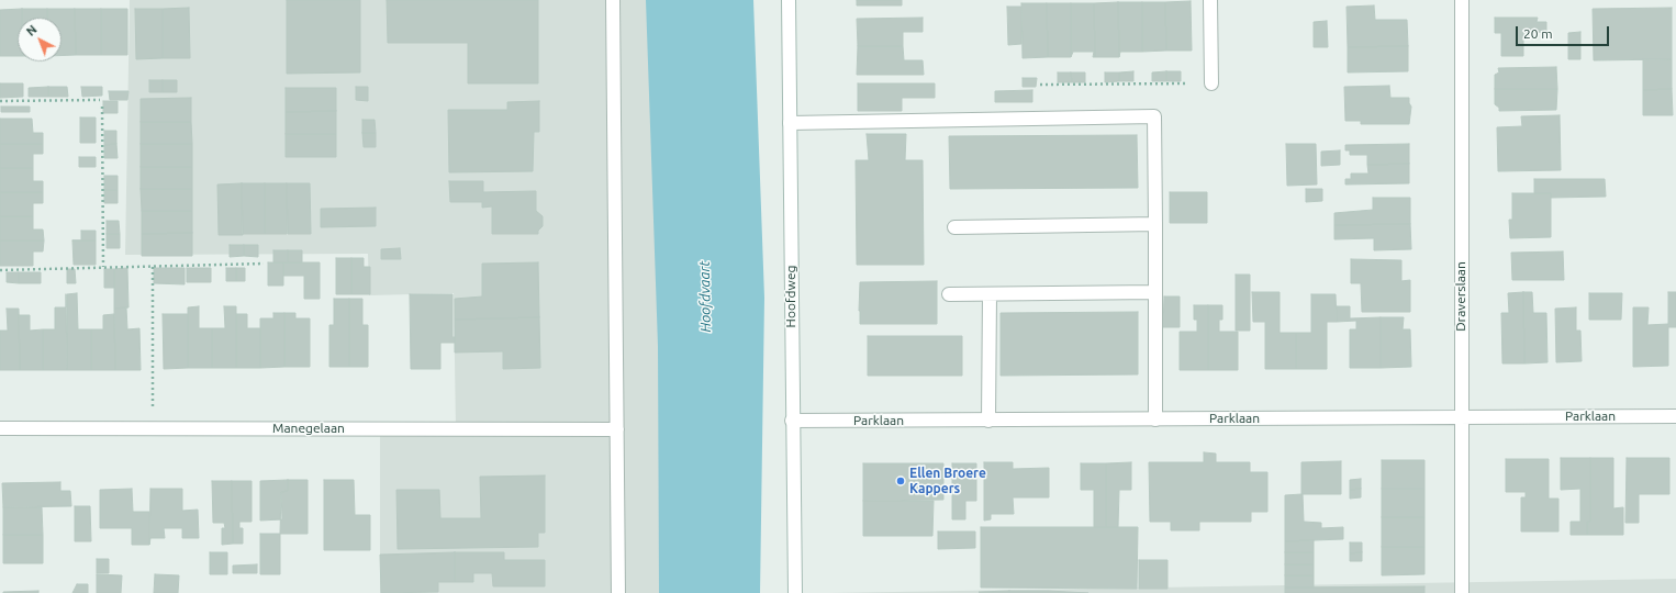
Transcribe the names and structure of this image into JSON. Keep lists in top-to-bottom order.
{
  "streets": {
    "street": [
      "Hoofdweg",
      "Draverslaan",
      "Parklaan",
      "Manegelaan"
    ]
  },
  "crossings": [
    ["Hoofdweg", "Parklaan"],
    ["Draverslaan", "Parklaan"]
  ],
  "water": ["Hoofdvaart"],
  "places": ["Ellen Broere Kappers"],
  "scale_bar": "20 m",
  "north": "top left"
}
